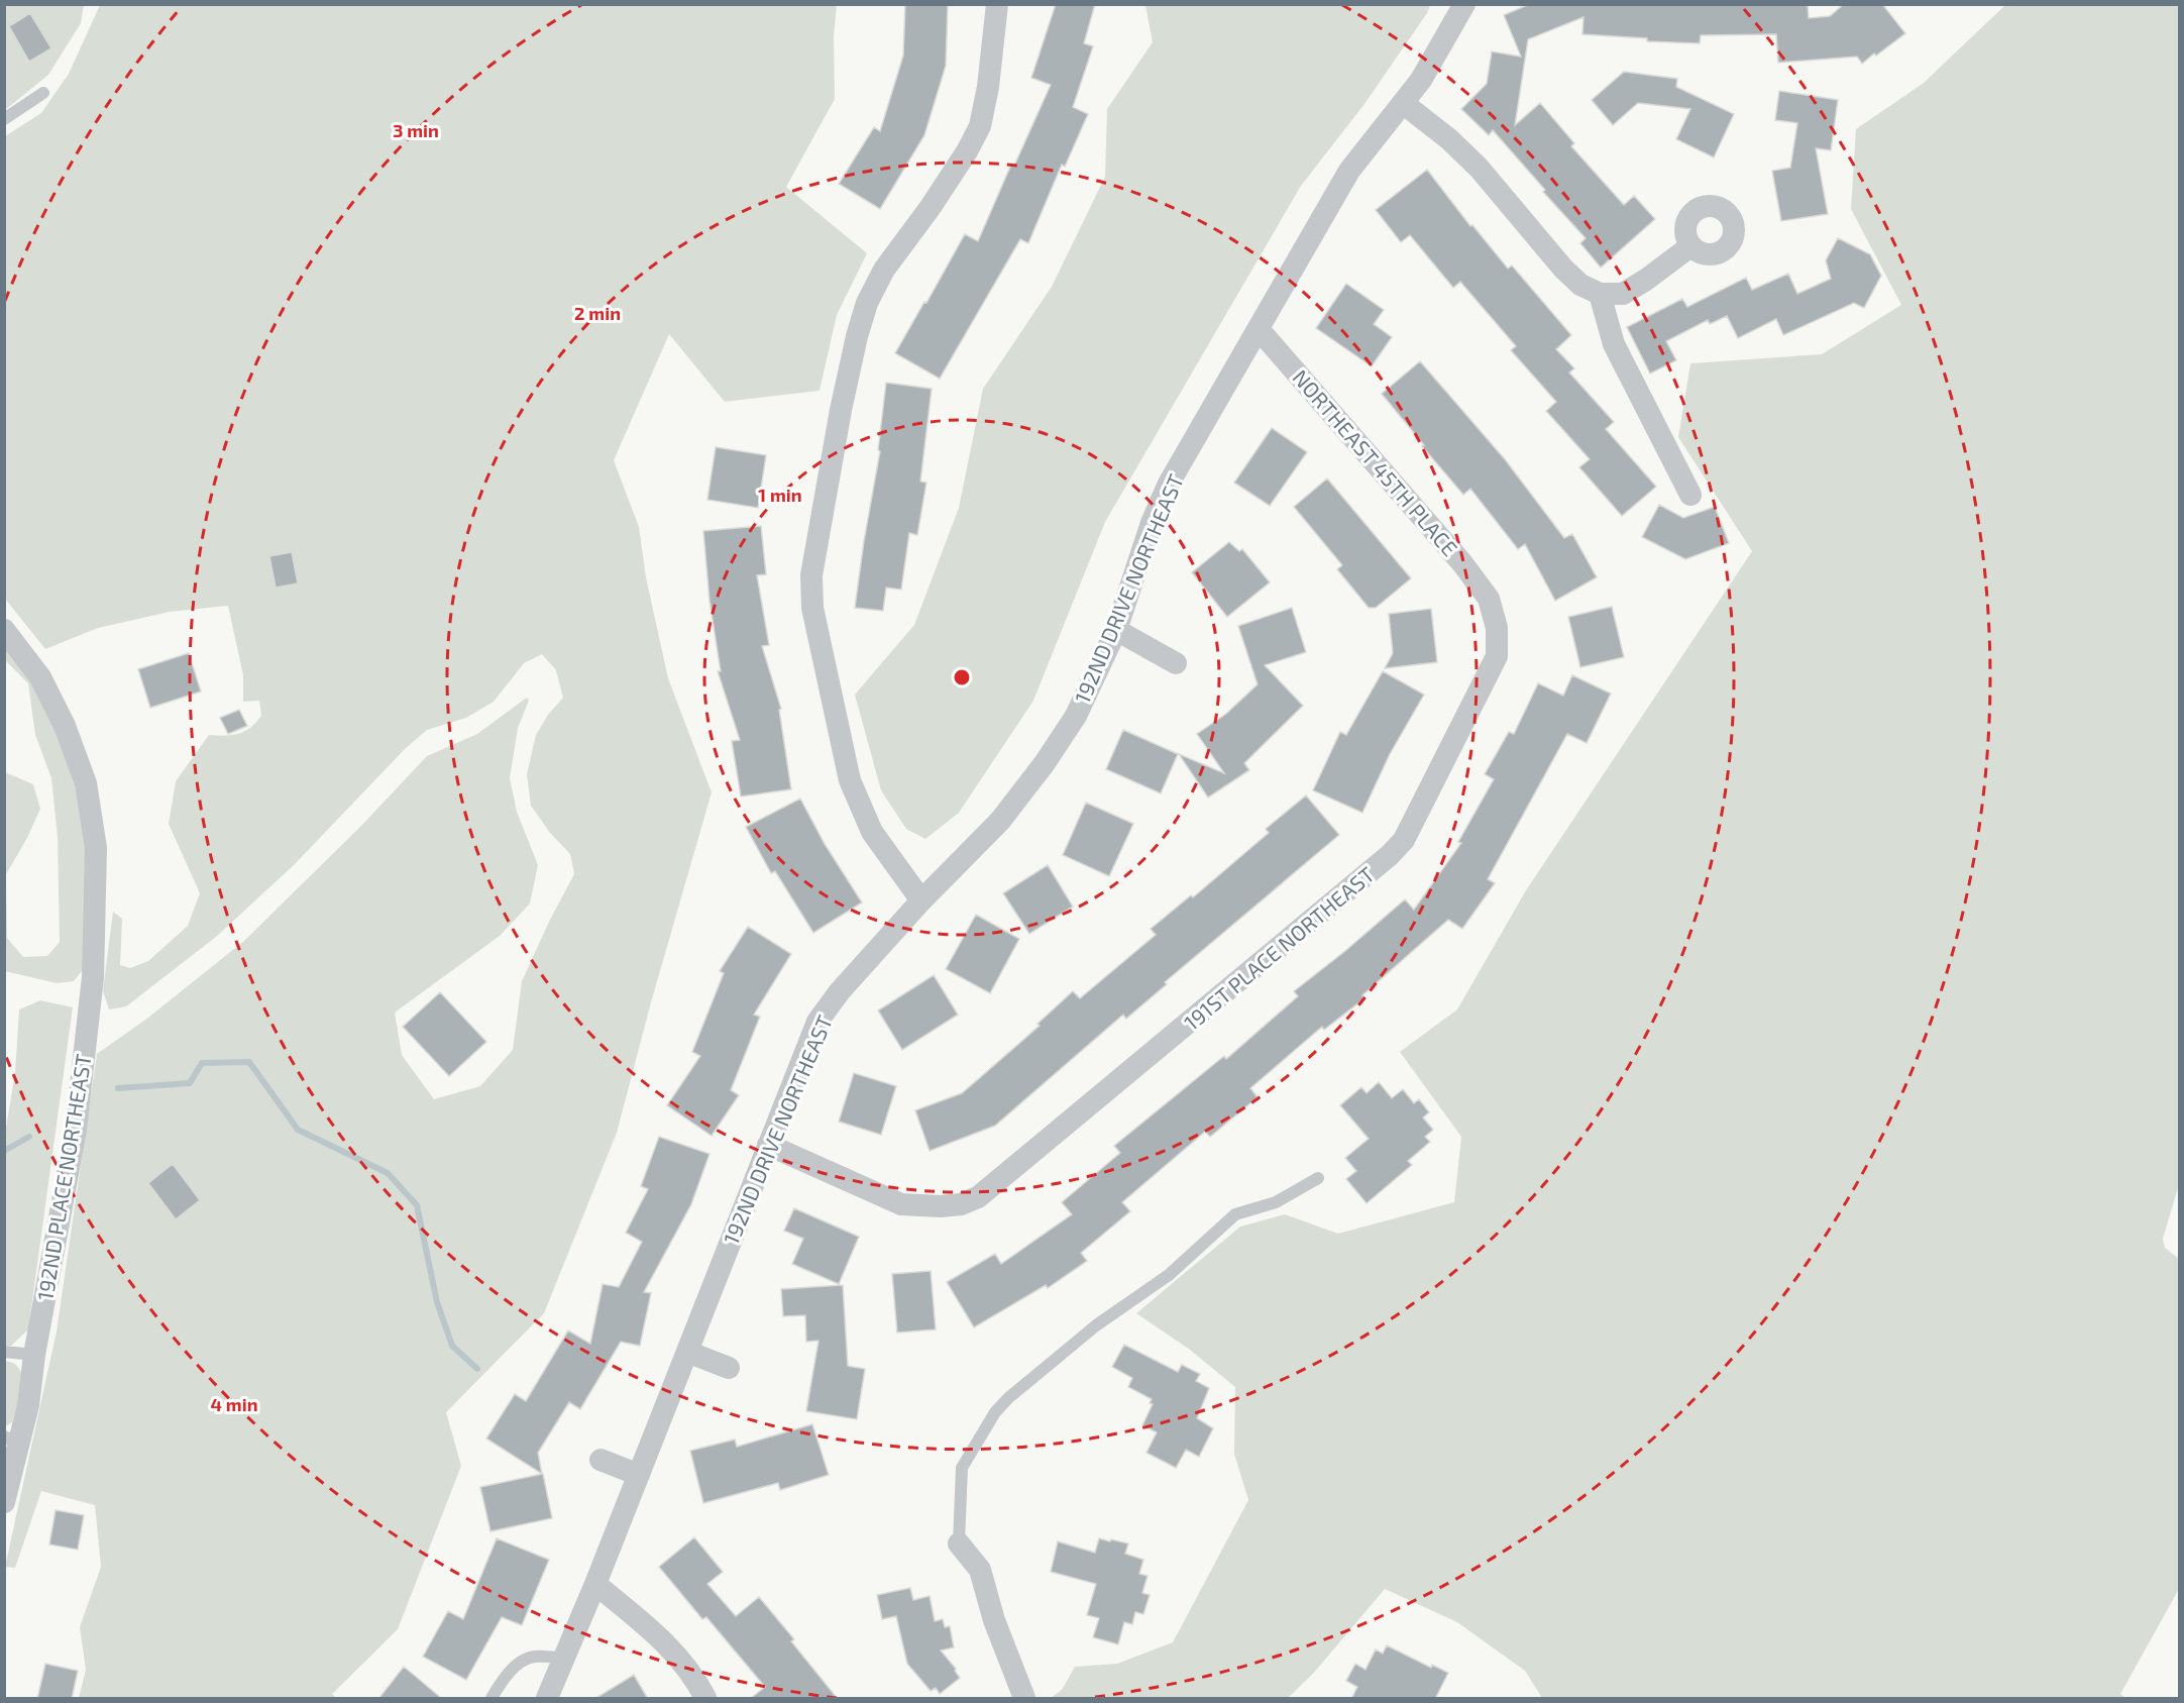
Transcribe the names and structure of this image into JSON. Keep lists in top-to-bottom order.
{
  "streets": {
    "street": [
      "NORTHEAST 45TH PLACE",
      "192ND DRIVE NORTHEAST",
      "191ST PLACE NORTHEAST",
      "192ND PLACE NORTHEAST"
    ]
  },
  "crossings": [
    ["NORTHEAST 45TH PLACE", "192ND DRIVE NORTHEAST"],
    ["NORTHEAST 45TH PLACE", "191ST PLACE NORTHEAST"],
    ["192ND DRIVE NORTHEAST", "191ST PLACE NORTHEAST"]
  ],
  "rings": [
    "3 min",
    "2 min",
    "1 min",
    "4 min"
  ]
}
